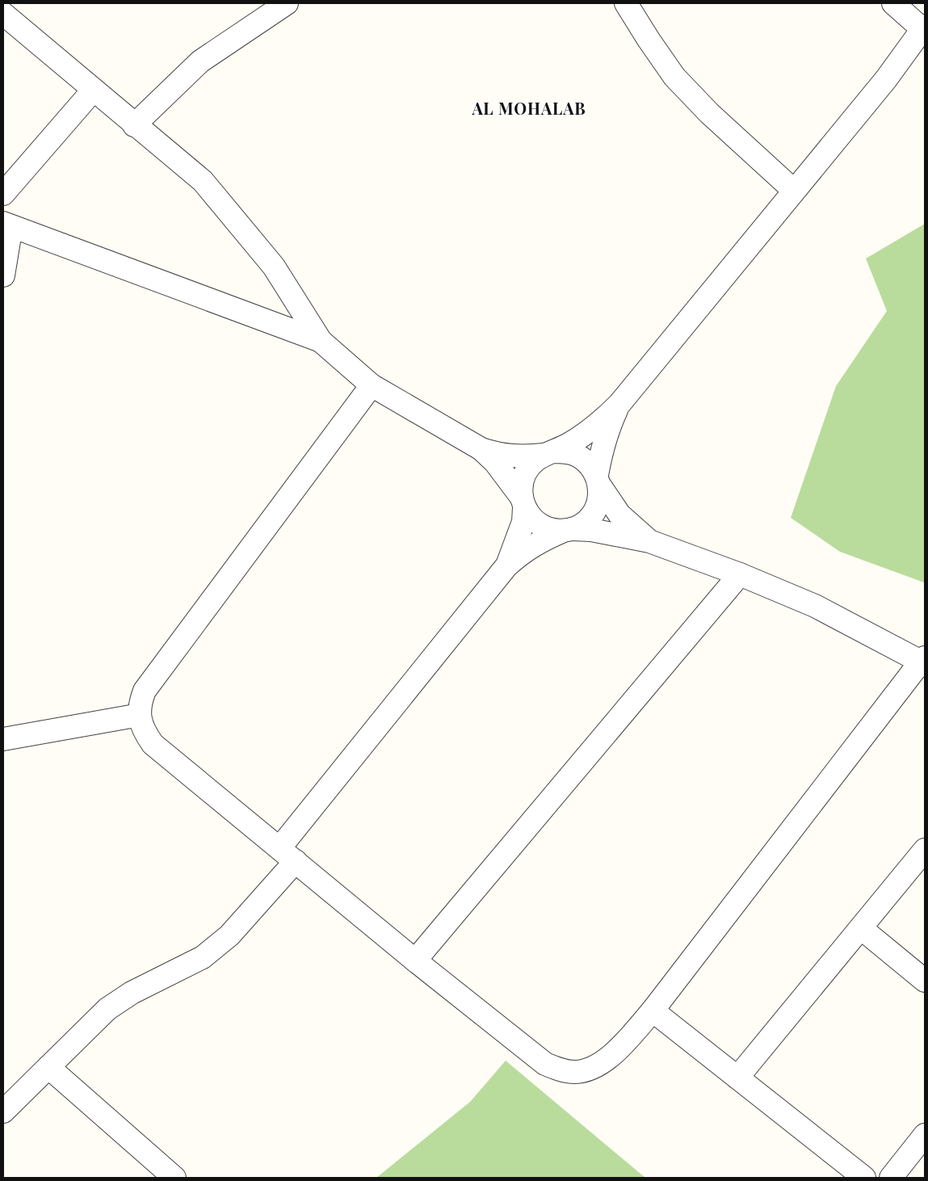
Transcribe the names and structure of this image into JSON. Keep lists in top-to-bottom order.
{
  "districts": ["AL MOHALAB"]
}
